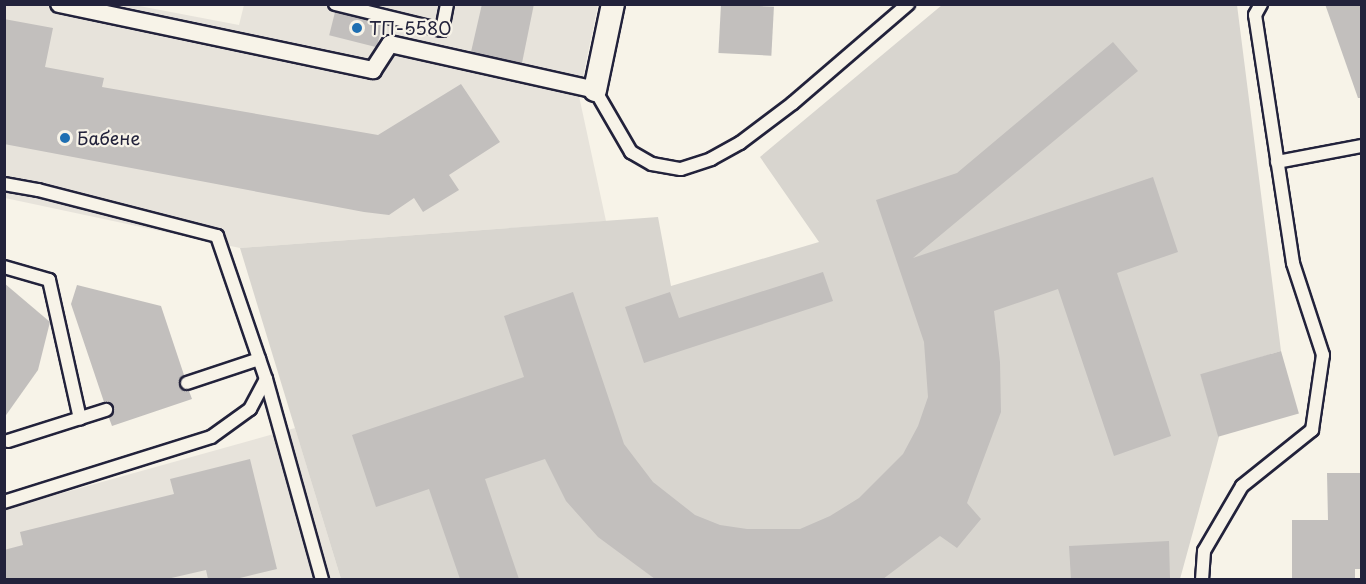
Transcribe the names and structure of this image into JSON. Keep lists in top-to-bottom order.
{
  "places": ["ТП-5580", "Бабене"]
}
